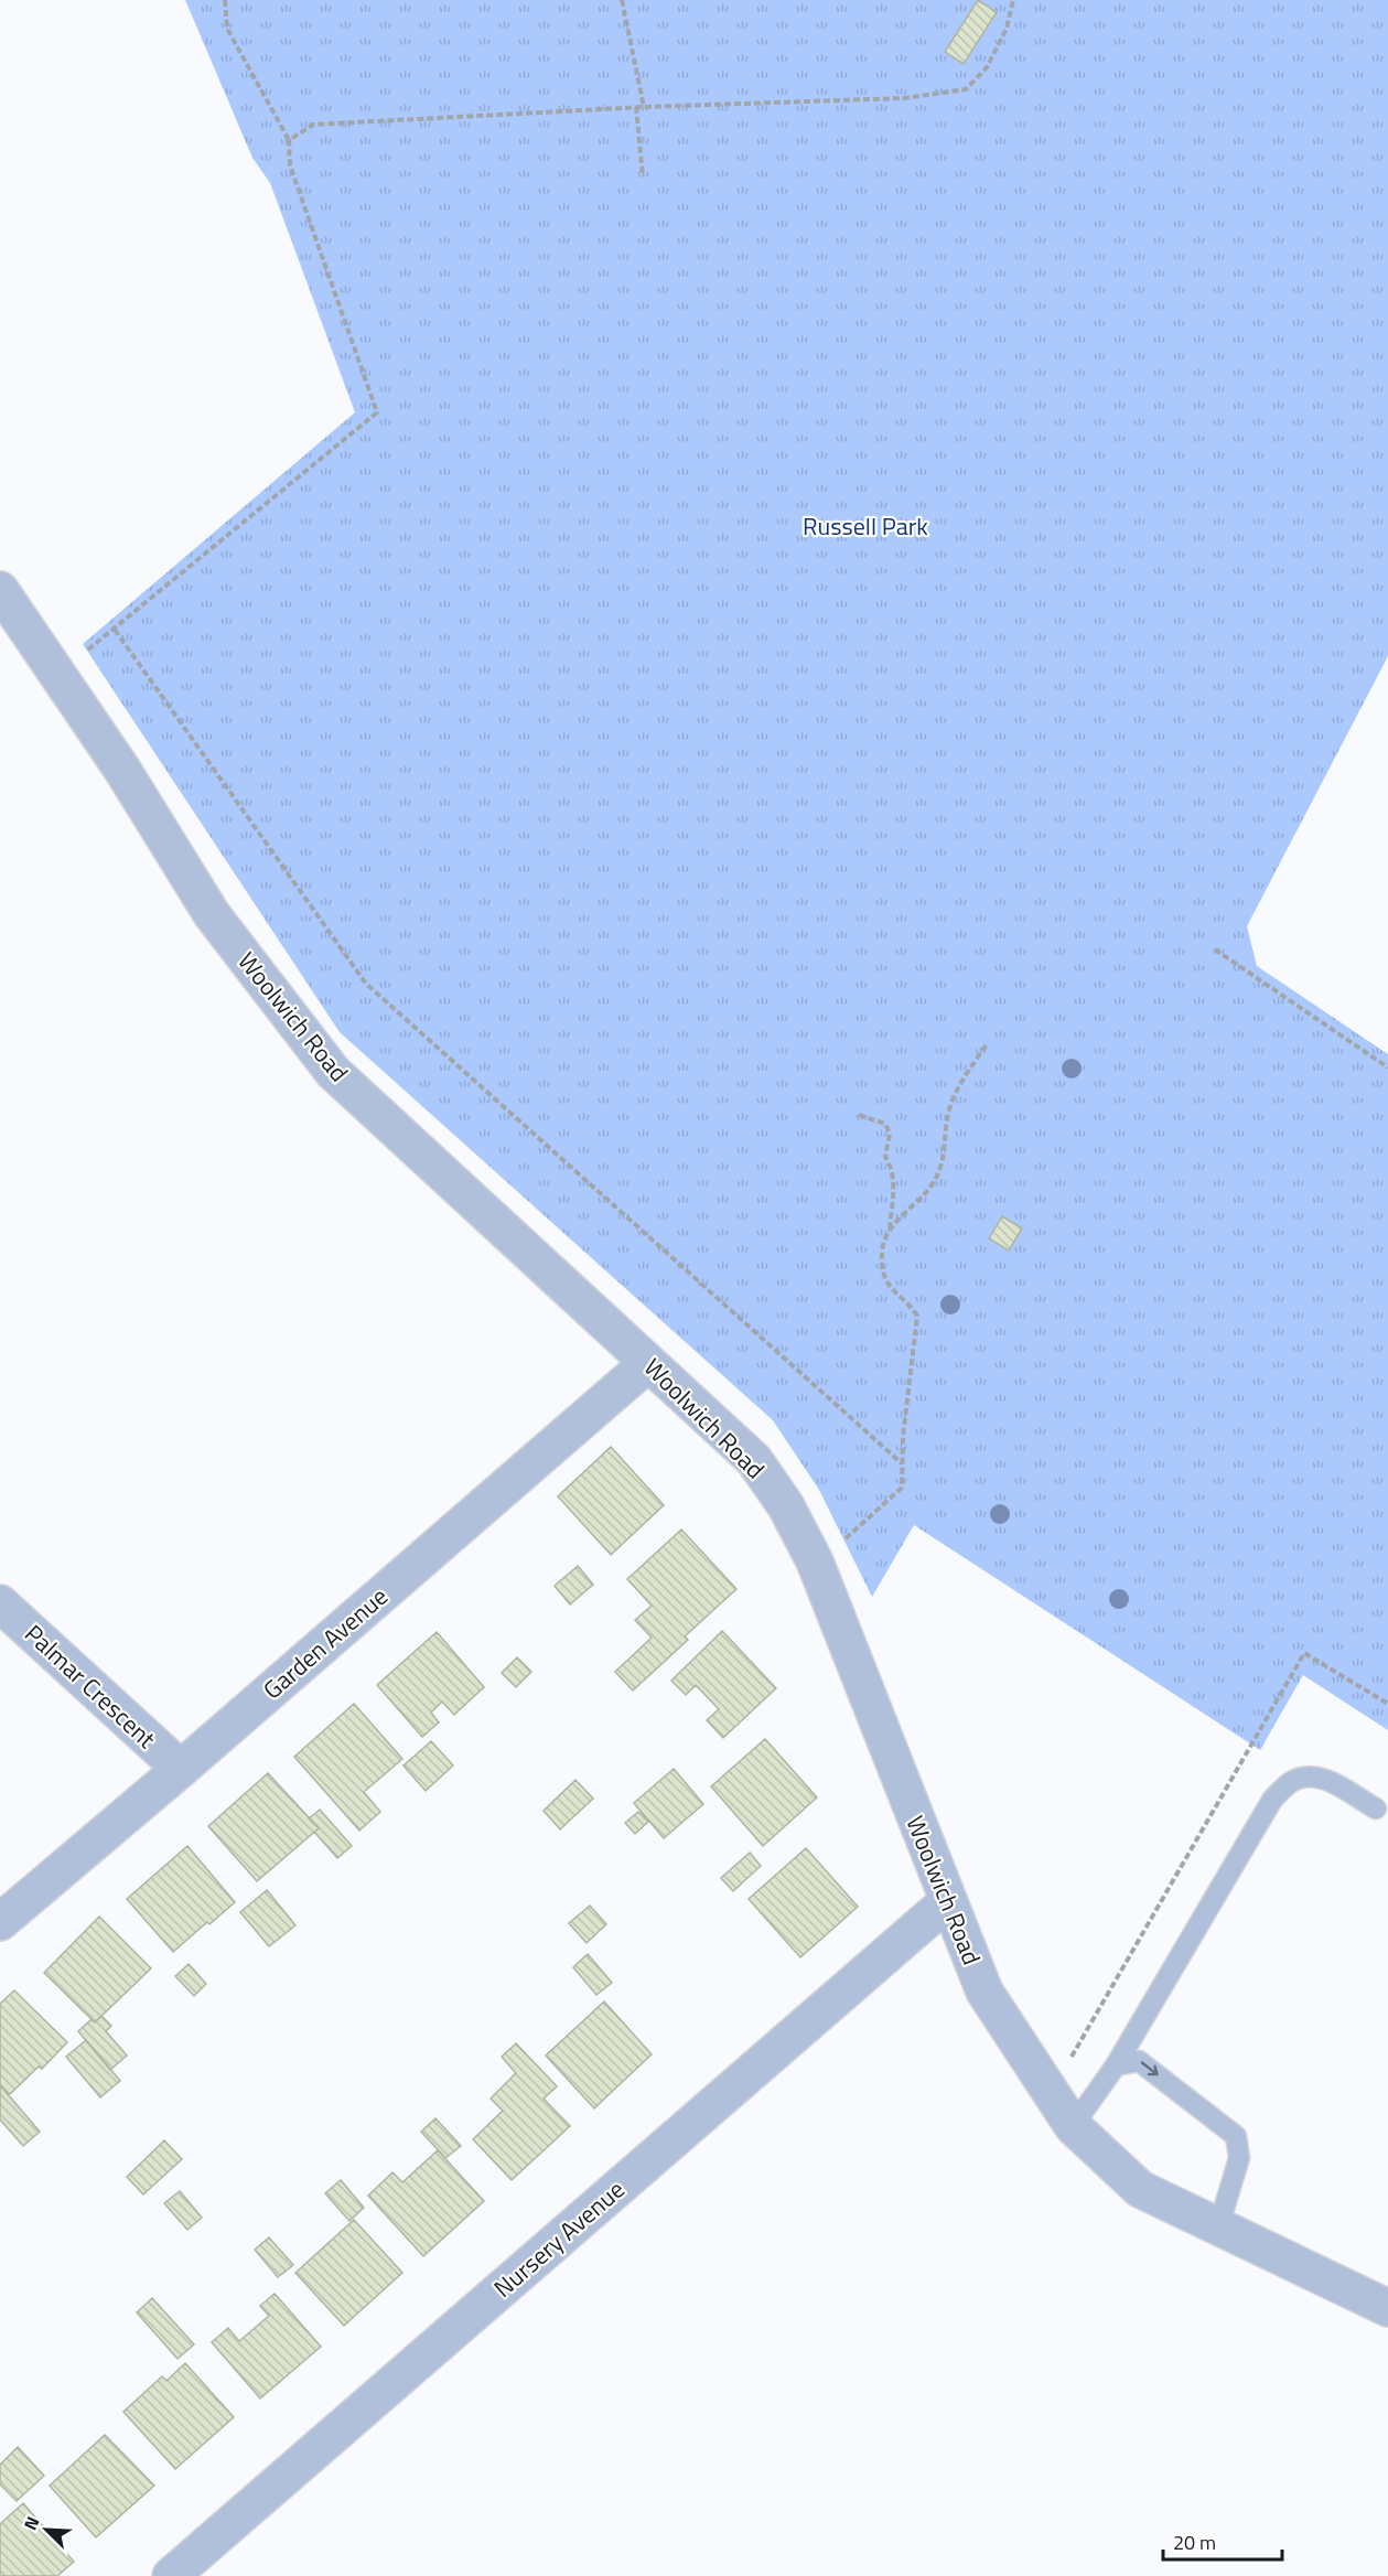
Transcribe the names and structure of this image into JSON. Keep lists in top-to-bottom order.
{
  "streets": {
    "street": [
      "Woolwich Road",
      "Garden Avenue",
      "Palmar Crescent",
      "Nursery Avenue"
    ]
  },
  "crossings": [
    ["Woolwich Road", "Garden Avenue"],
    ["Woolwich Road", "Nursery Avenue"],
    ["Garden Avenue", "Palmar Crescent"]
  ],
  "parks": ["Russell Park"],
  "scale_bar": "20 m",
  "north": "top left"
}
